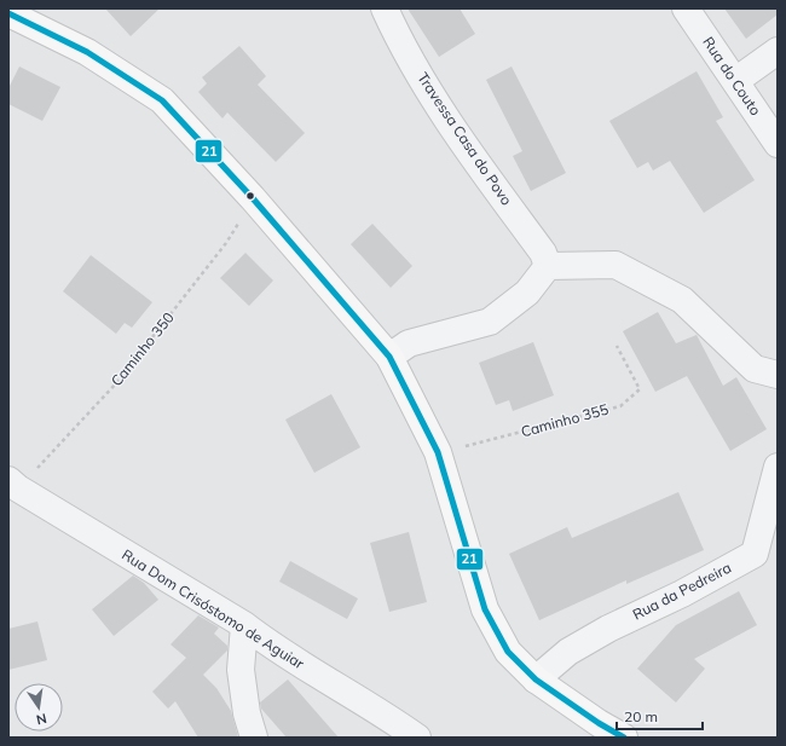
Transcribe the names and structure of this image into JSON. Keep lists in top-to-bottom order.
{
  "streets": {
    "street": [
      "Rua do Couto",
      "Travessa Casa do Povo",
      "Rua da Pedreira",
      "Rua Dom Crisóstomo de Aguiar"
    ],
    "path": ["Caminho 350", "Caminho 355"]
  },
  "crossings": [
    ["Caminho 350", "Rua Dom Crisóstomo de Aguiar"]
  ],
  "lines": ["transit line 21"],
  "scale_bar": "20 m",
  "north": "bottom"
}
